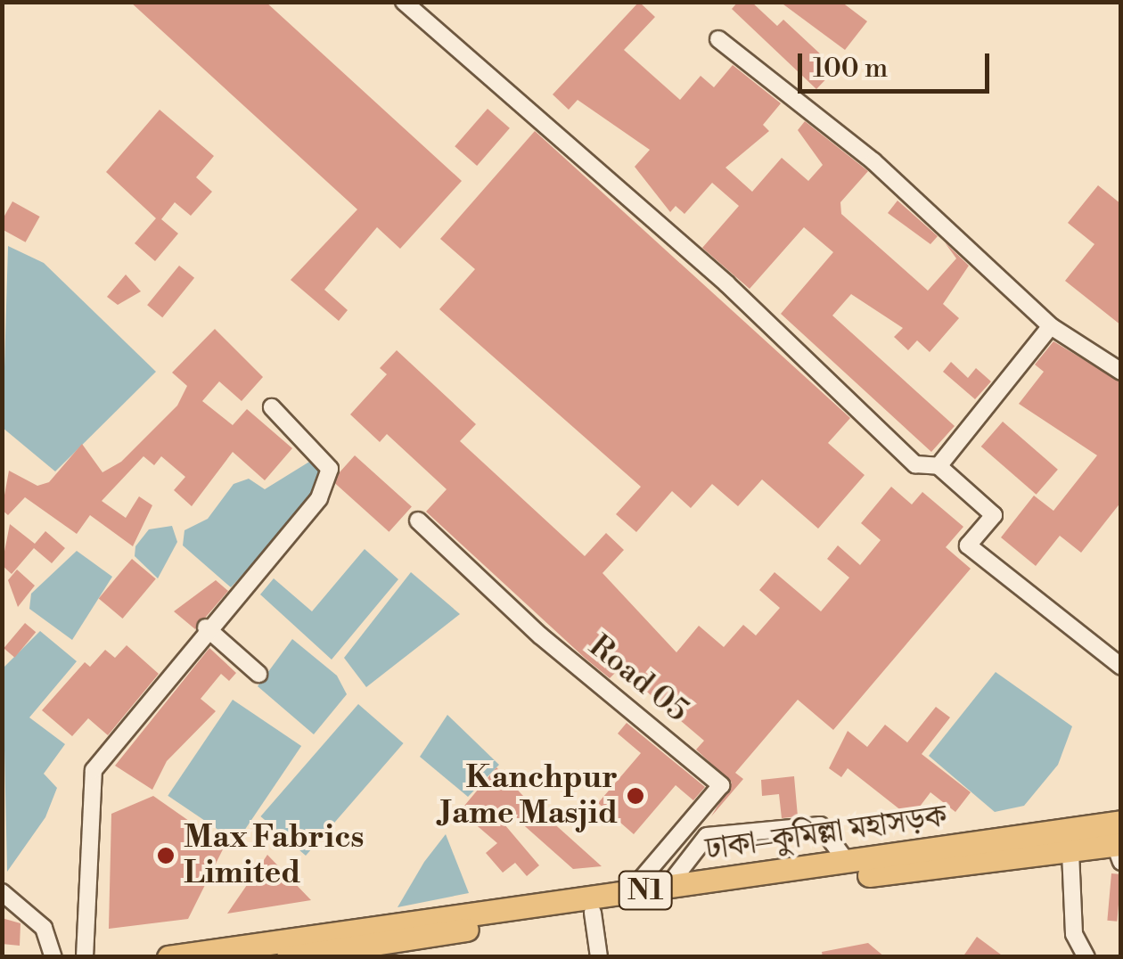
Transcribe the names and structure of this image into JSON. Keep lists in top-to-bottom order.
{
  "streets": {
    "highway": ["ঢাকা–কুমিল্লা মহাসড়ক", "N1"],
    "street": ["Road 05"]
  },
  "crossings": [
    ["Road 05", "ঢাকা–কুমিল্লা মহাসড়ক"]
  ],
  "places": ["Kanchpur Jame Masjid", "Max Fabrics Limited"],
  "scale_bar": "100 m"
}
